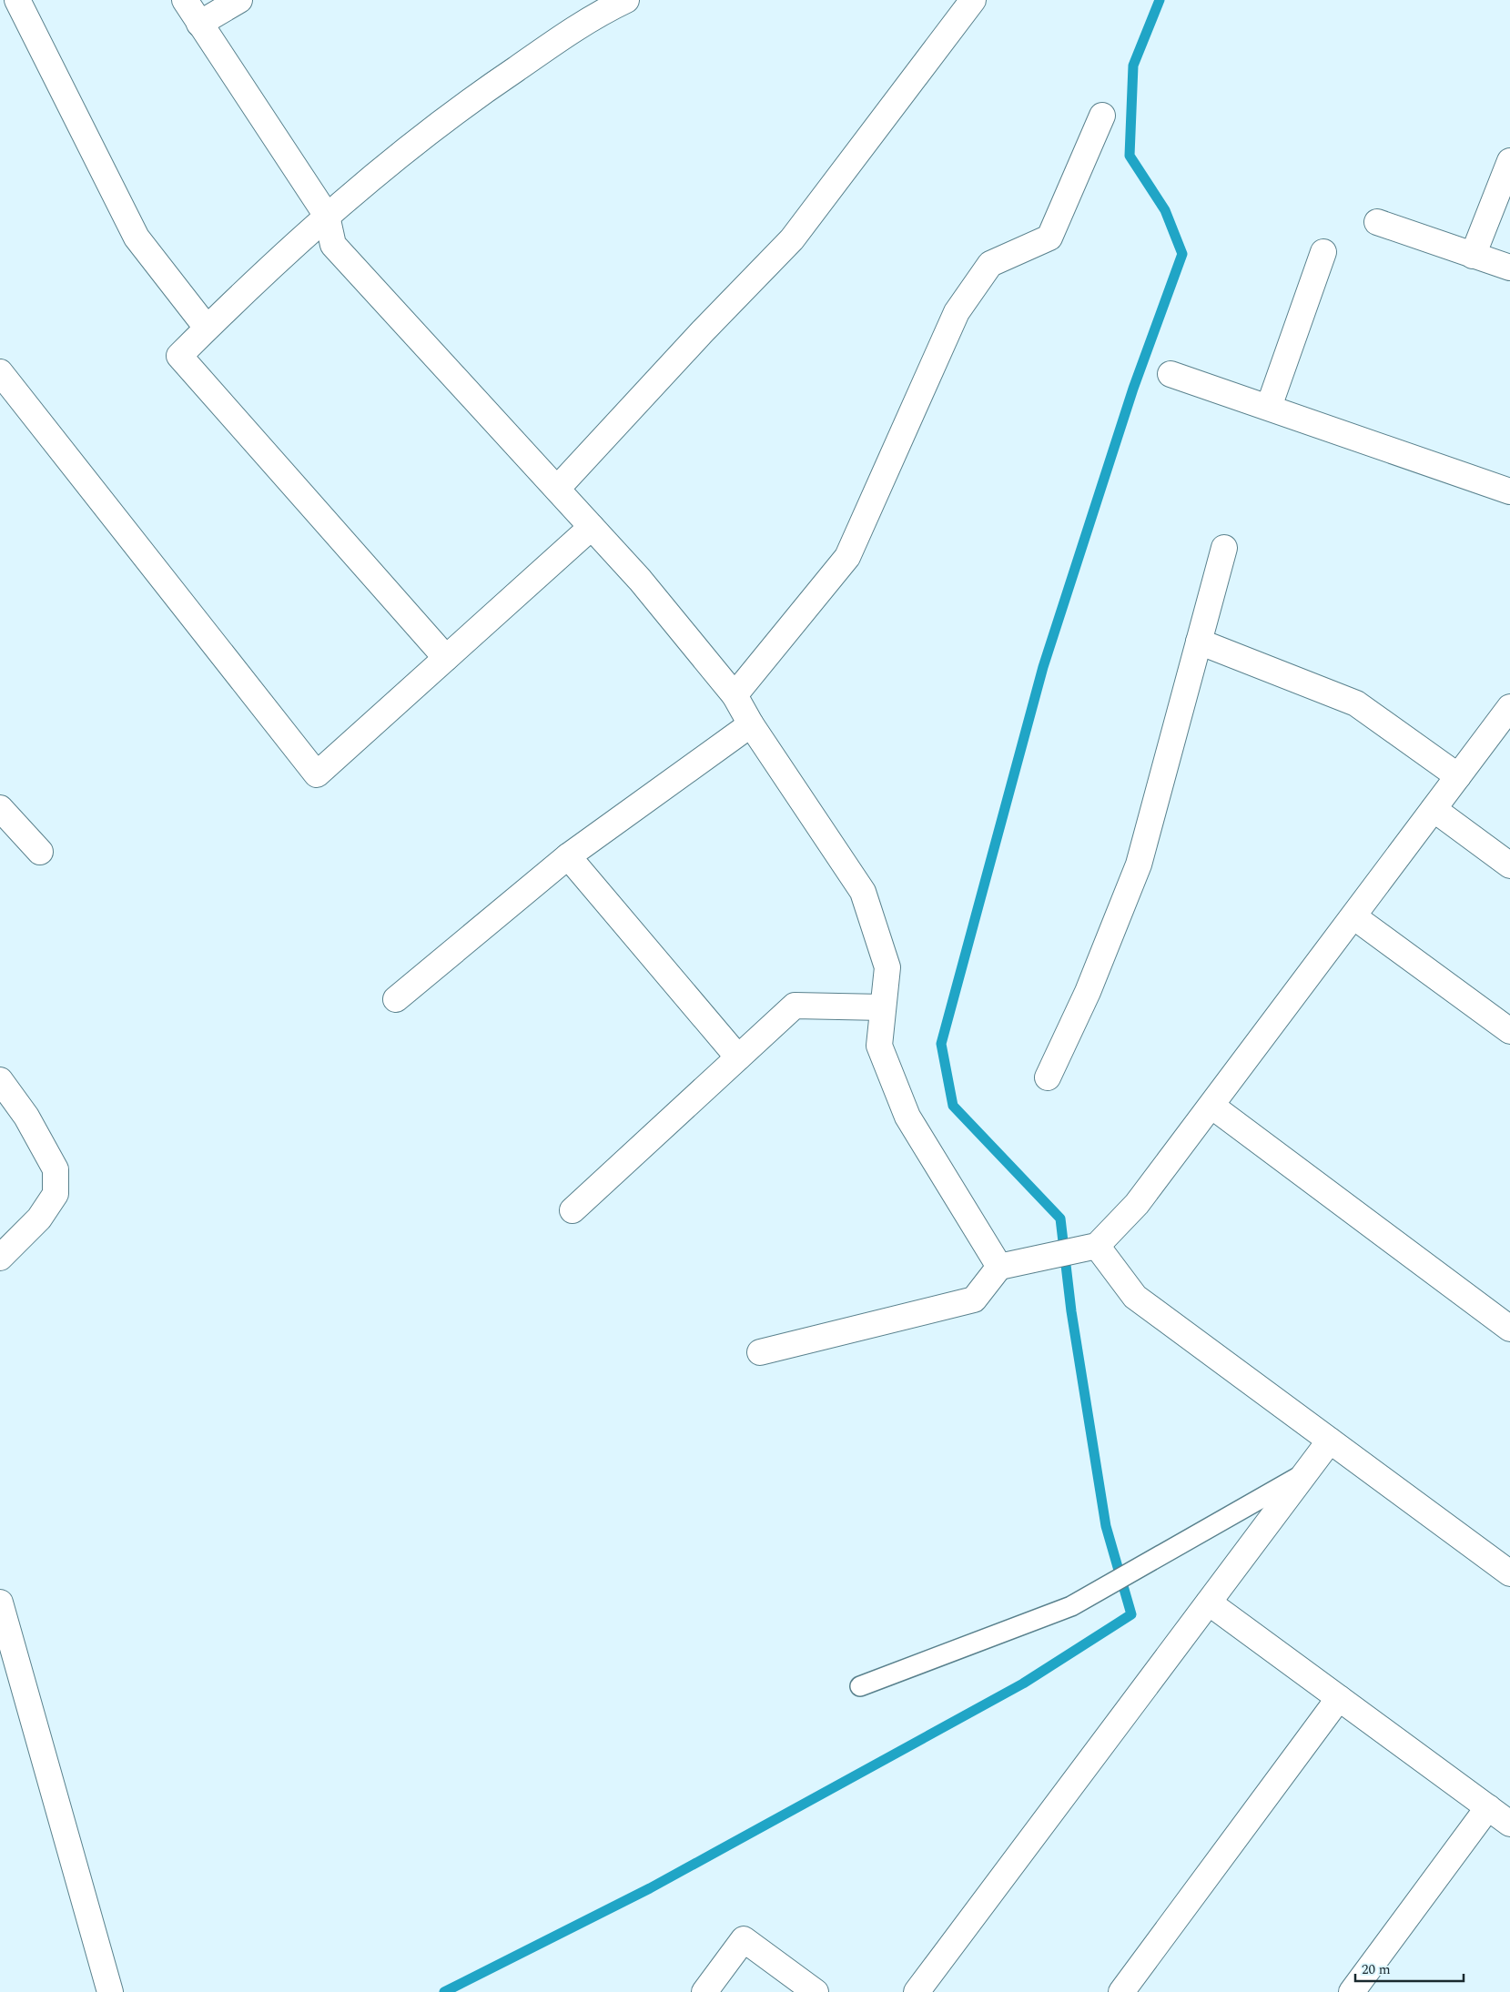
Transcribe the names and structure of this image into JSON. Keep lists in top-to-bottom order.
{
  "scale_bar": "20 m"
}
